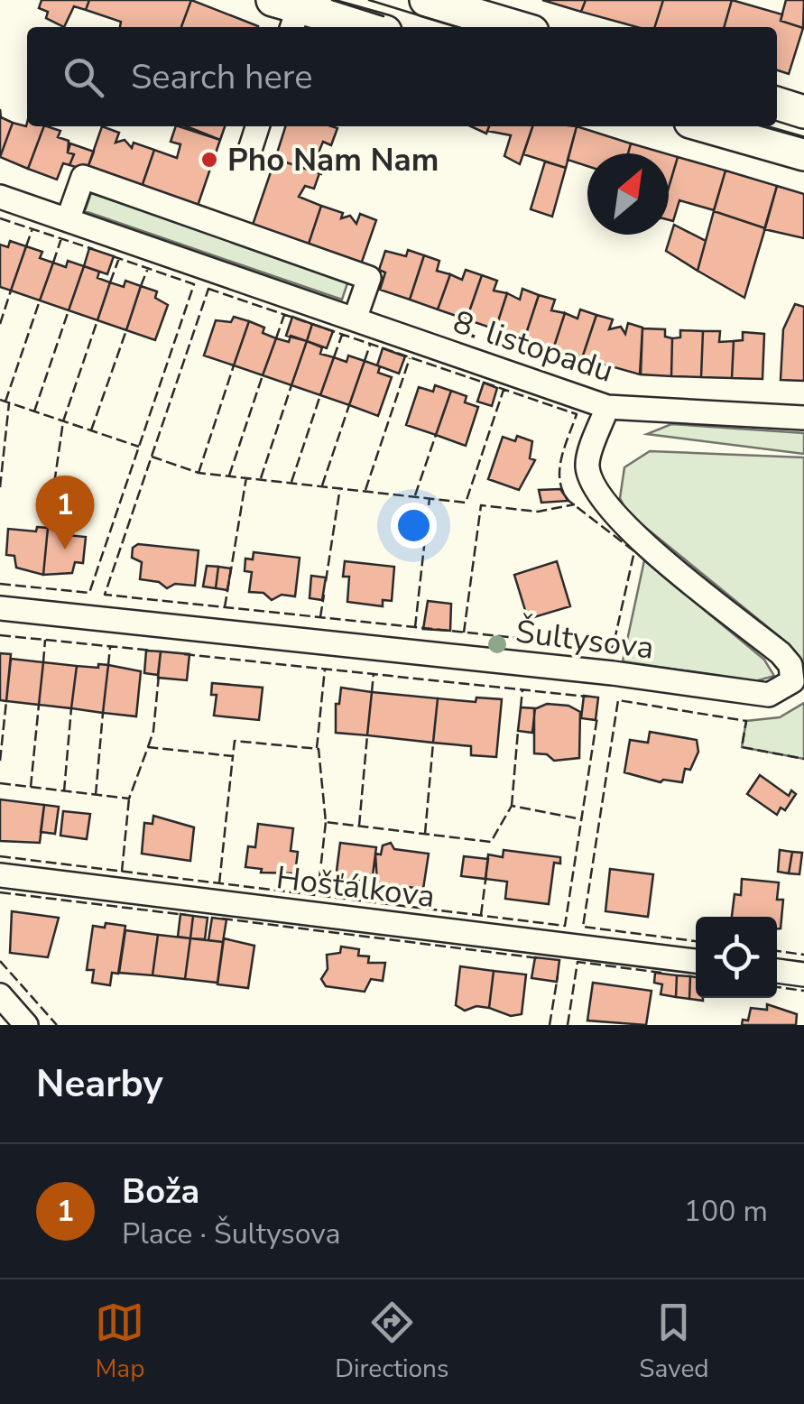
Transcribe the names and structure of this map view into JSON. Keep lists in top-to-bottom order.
{
  "streets": {
    "street": ["8. listopadu", "Šultysova", "Hošťálkova"]
  },
  "crossings": [
    ["8. listopadu", "Šultysova"]
  ],
  "places": ["Pho Nam Nam"],
  "north": "top right",
  "page": {
    "search": "Search here",
    "pins": "1",
    "heading": "Nearby",
    "list": [
      {
        "mark": "1",
        "name": "Boža",
        "note": "Place · Šultysova",
        "value": "100 m"
      }
    ],
    "nav": ["Map", "Directions", "Saved"]
  }
}
